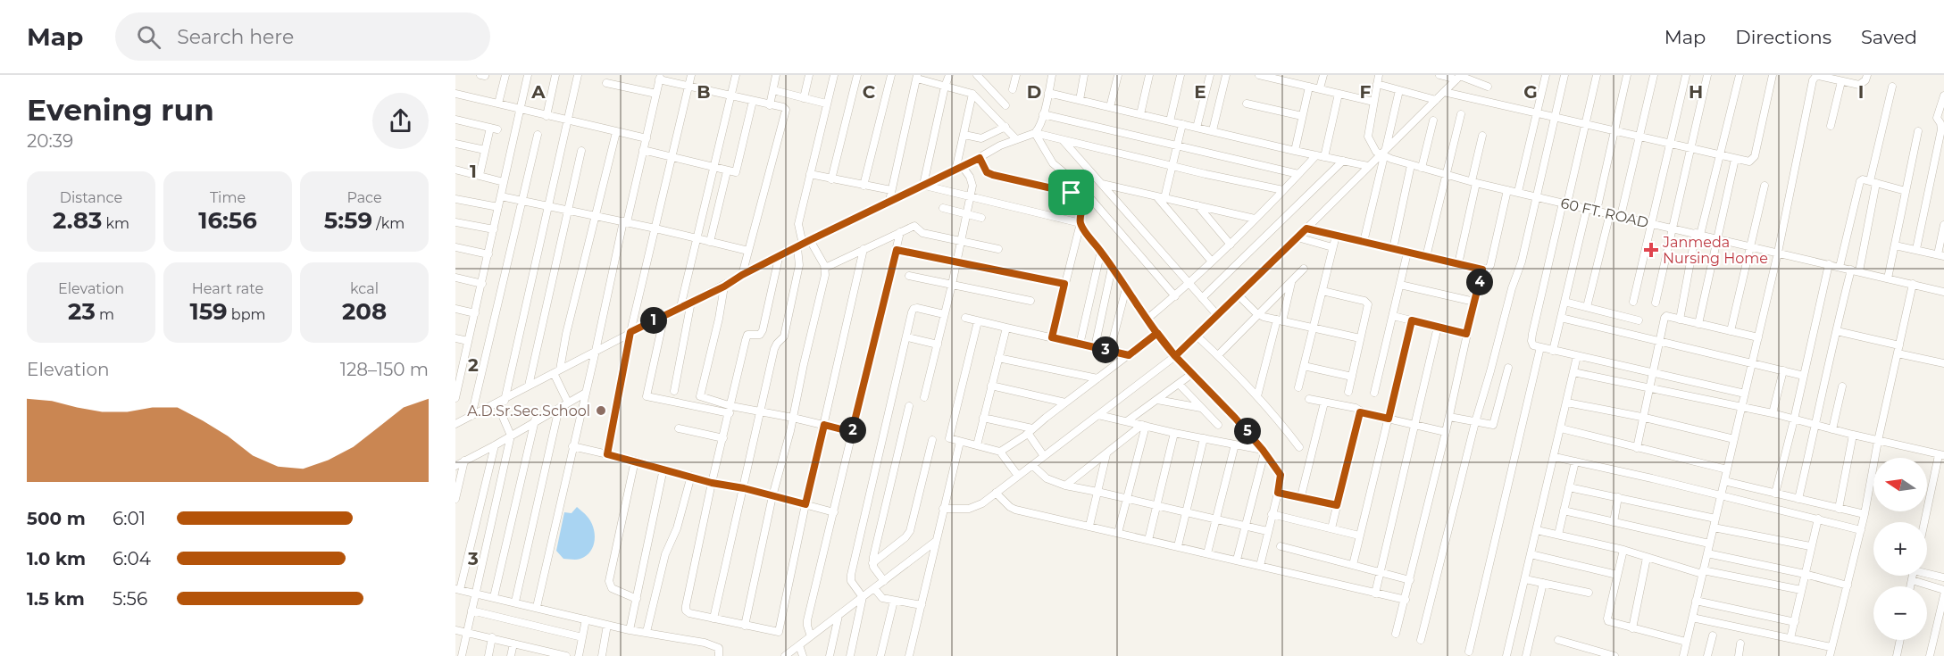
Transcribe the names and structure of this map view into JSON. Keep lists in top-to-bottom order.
{
  "streets": {
    "street": ["60 FT. ROAD"]
  },
  "places": {
    "health": ["Janmeda Nursing Home"],
    "other": ["A.D.Sr.Sec.School"]
  },
  "north": "left",
  "page": {
    "header": "Map",
    "search": "Search here",
    "nav": ["Map", "Directions", "Saved"],
    "heading": ["Evening run", "20:39"],
    "stats": [
      ["Distance", "2.83 km"],
      ["Time", "16:56"],
      ["Pace", "5:59 /km"],
      ["Elevation", "23 m"],
      ["Heart rate", "159 bpm"],
      ["kcal", "208"]
    ],
    "pins": [
      "4",
      "1",
      "3",
      "2",
      "5"
    ],
    "chart": ["Elevation", "128–150 m"],
    "map_buttons": ["+", "−"],
    "list": [
      {
        "name": "500 m",
        "note": "6:01"
      },
      {
        "name": "1.0 km",
        "note": "6:04"
      },
      {
        "name": "1.5 km",
        "note": "5:56"
      }
    ]
  },
  "grid": {
    "columns": [
      "A",
      "B",
      "C",
      "D",
      "E",
      "F",
      "G",
      "H",
      "I"
    ],
    "rows": ["1", "2", "3"]
  }
}
